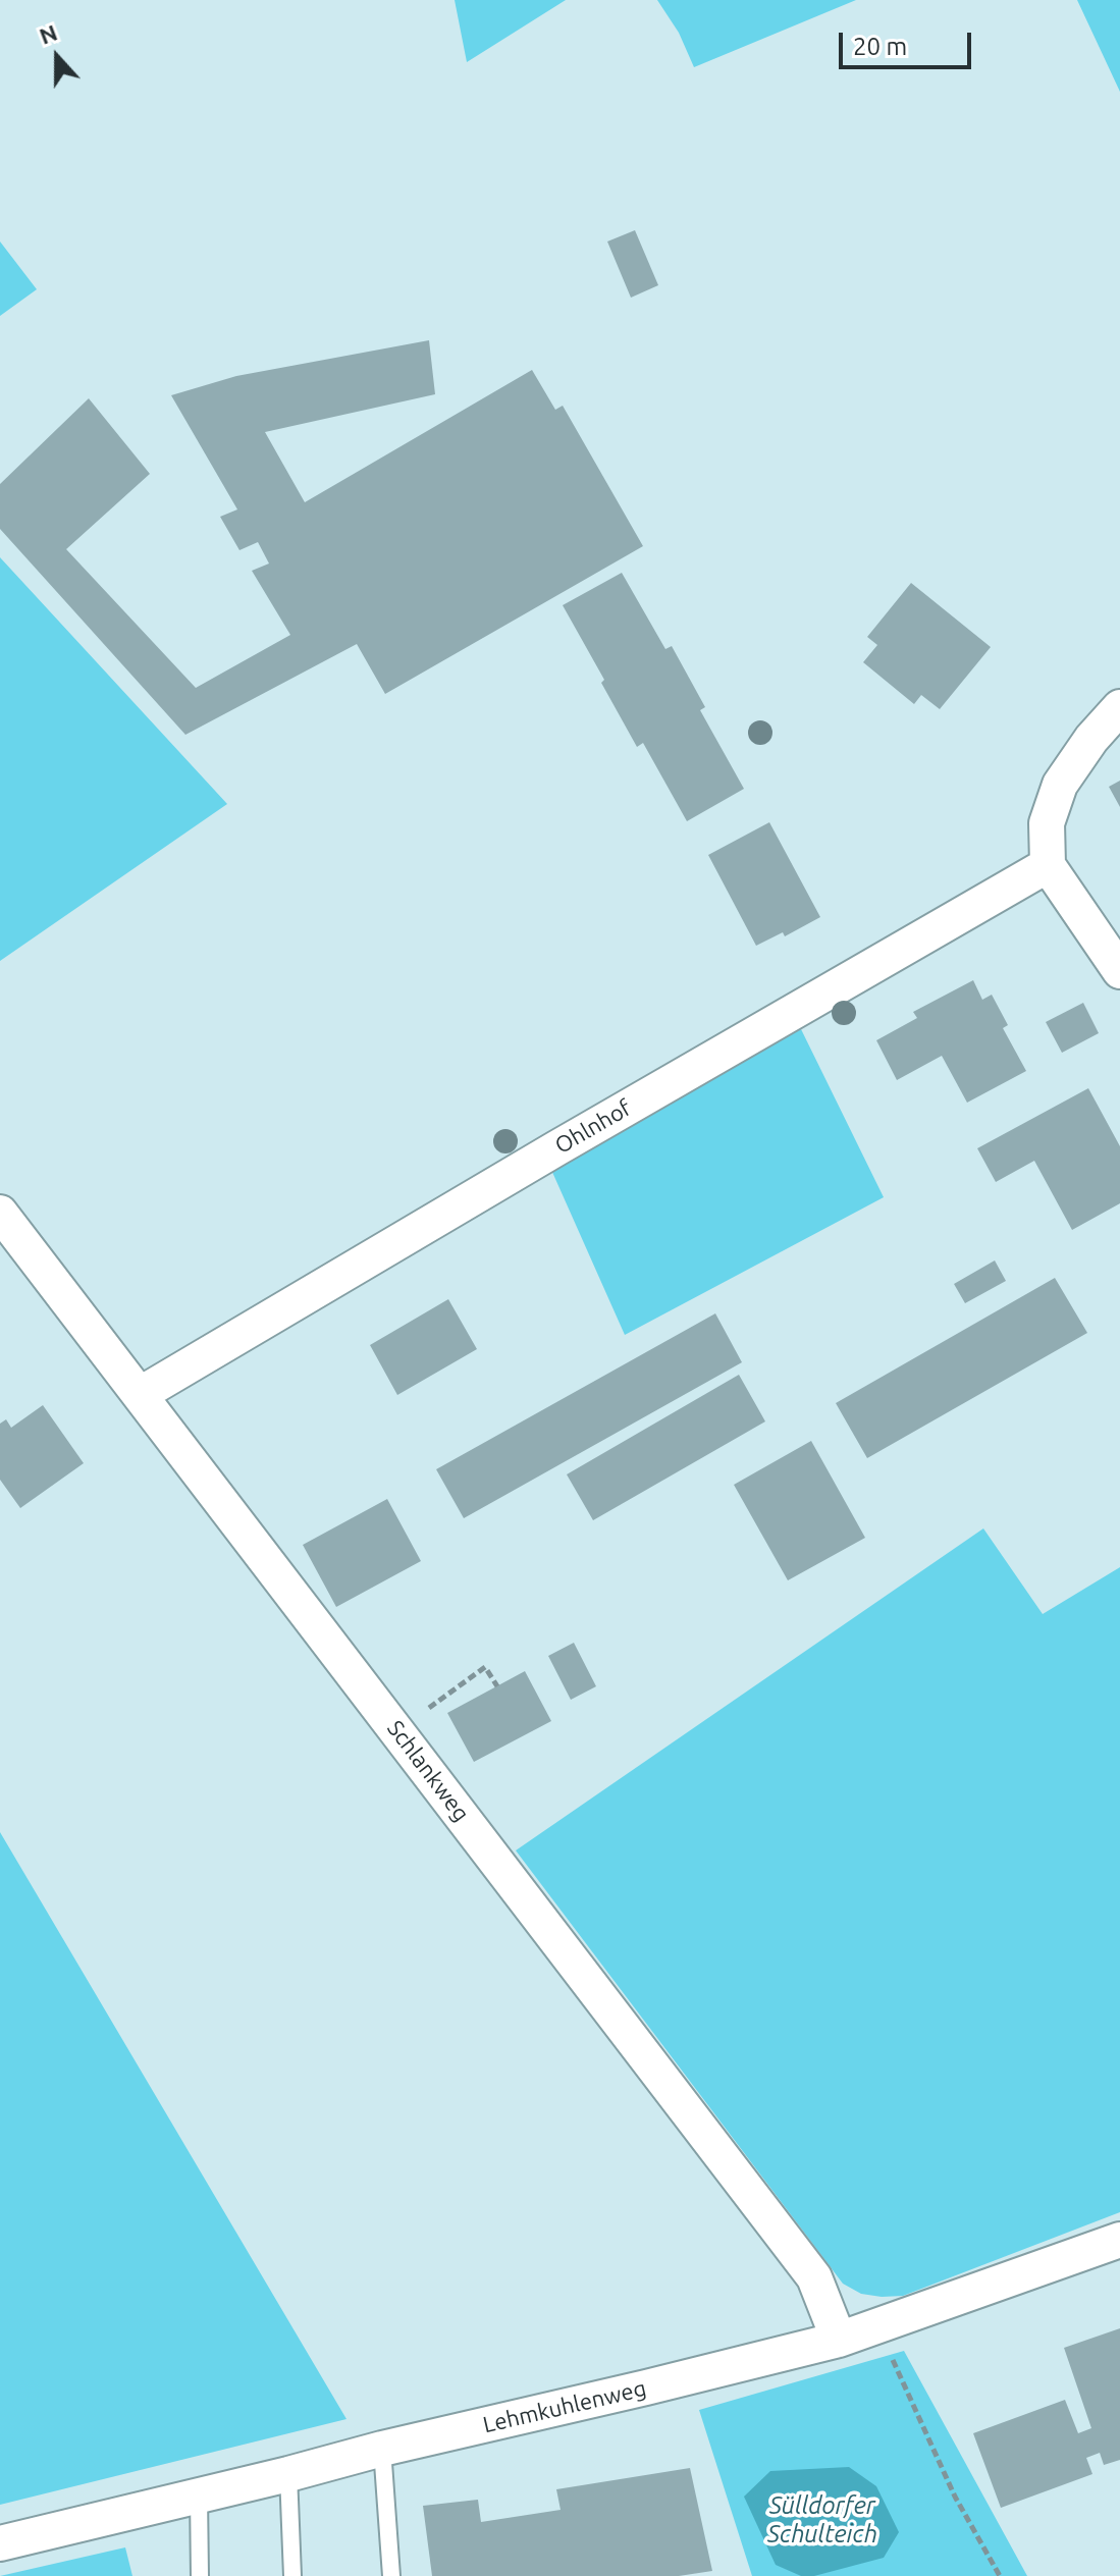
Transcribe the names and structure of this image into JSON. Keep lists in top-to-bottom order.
{
  "streets": {
    "street": ["Ohlnhof", "Schlankweg", "Lehmkuhlenweg"]
  },
  "crossings": [
    ["Ohlnhof", "Schlankweg"],
    ["Schlankweg", "Lehmkuhlenweg"]
  ],
  "water": ["Sülldorfer Schulteich"],
  "scale_bar": "20 m",
  "north": "top"
}
